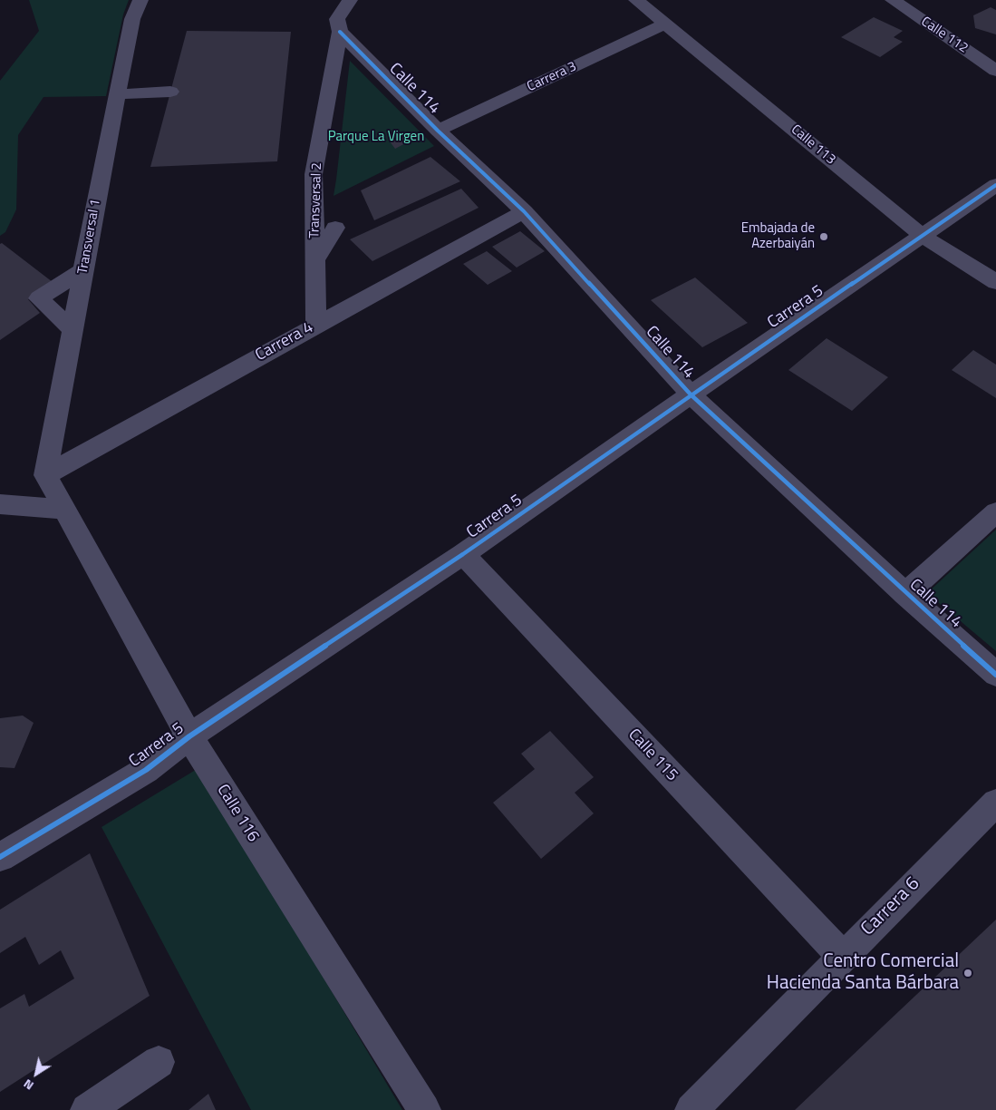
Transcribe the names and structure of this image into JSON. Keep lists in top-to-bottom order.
{
  "streets": {
    "street": [
      "Calle 112",
      "Carrera 3",
      "Calle 114",
      "Calle 113",
      "Transversal 2",
      "Transversal 1",
      "Carrera 5",
      "Carrera 4",
      "Calle 115",
      "Calle 116",
      "Carrera 6"
    ]
  },
  "crossings": [
    ["Carrera 3", "Calle 114"],
    ["Carrera 3", "Calle 113"],
    ["Calle 114", "Transversal 2"],
    ["Calle 114", "Carrera 5"],
    ["Calle 114", "Carrera 4"],
    ["Calle 113", "Carrera 5"],
    ["Transversal 2", "Carrera 4"],
    ["Transversal 1", "Carrera 4"],
    ["Transversal 1", "Calle 116"],
    ["Carrera 5", "Calle 115"],
    ["Carrera 5", "Calle 116"],
    ["Carrera 4", "Calle 116"],
    ["Calle 115", "Carrera 6"]
  ],
  "parks": ["Parque La Virgen"],
  "places": ["Embajada de Azerbaiyán", "Centro Comercial Hacienda Santa Bárbara"],
  "north": "bottom left"
}
